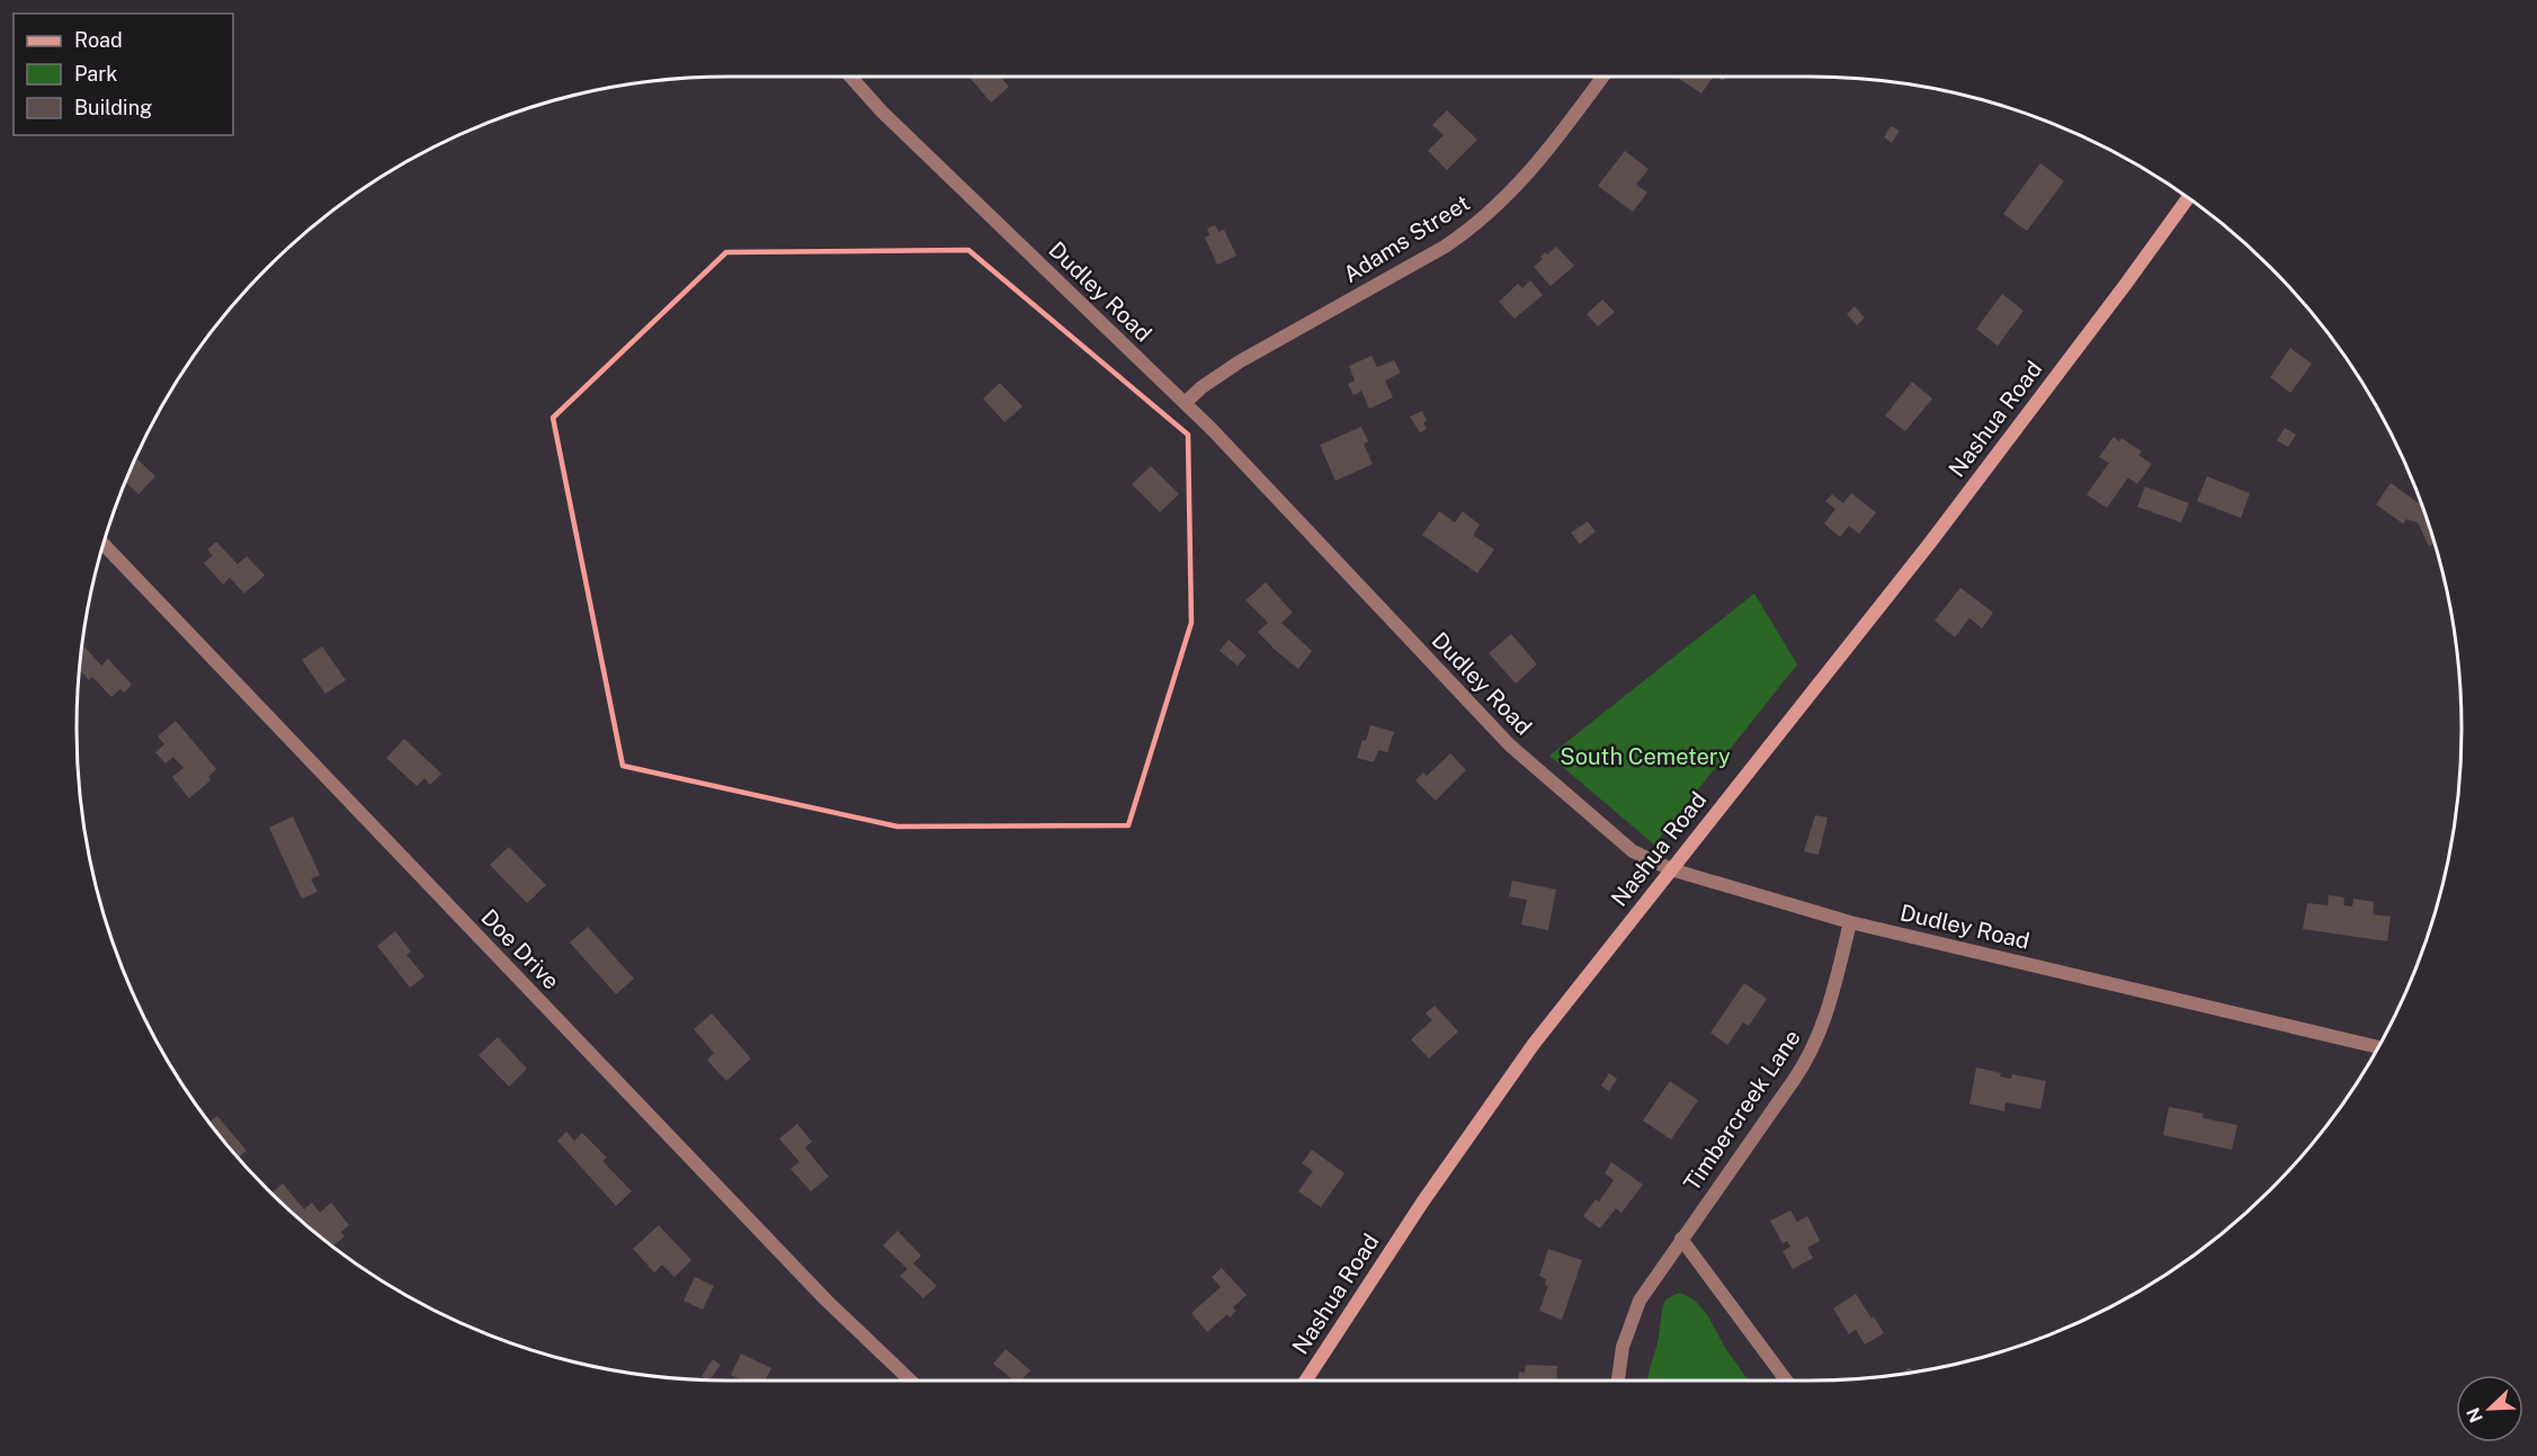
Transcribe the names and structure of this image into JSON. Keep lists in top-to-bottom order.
{
  "streets": {
    "main road": ["Nashua Road"],
    "street": [
      "Adams Street",
      "Dudley Road",
      "Doe Drive",
      "Timbercreek Lane"
    ]
  },
  "crossings": [
    ["Adams Street", "Dudley Road"],
    ["Dudley Road", "Nashua Road"],
    ["Dudley Road", "Timbercreek Lane"]
  ],
  "parks": ["South Cemetery"],
  "legend": ["Road", "Park", "Building"],
  "north": "bottom left"
}
